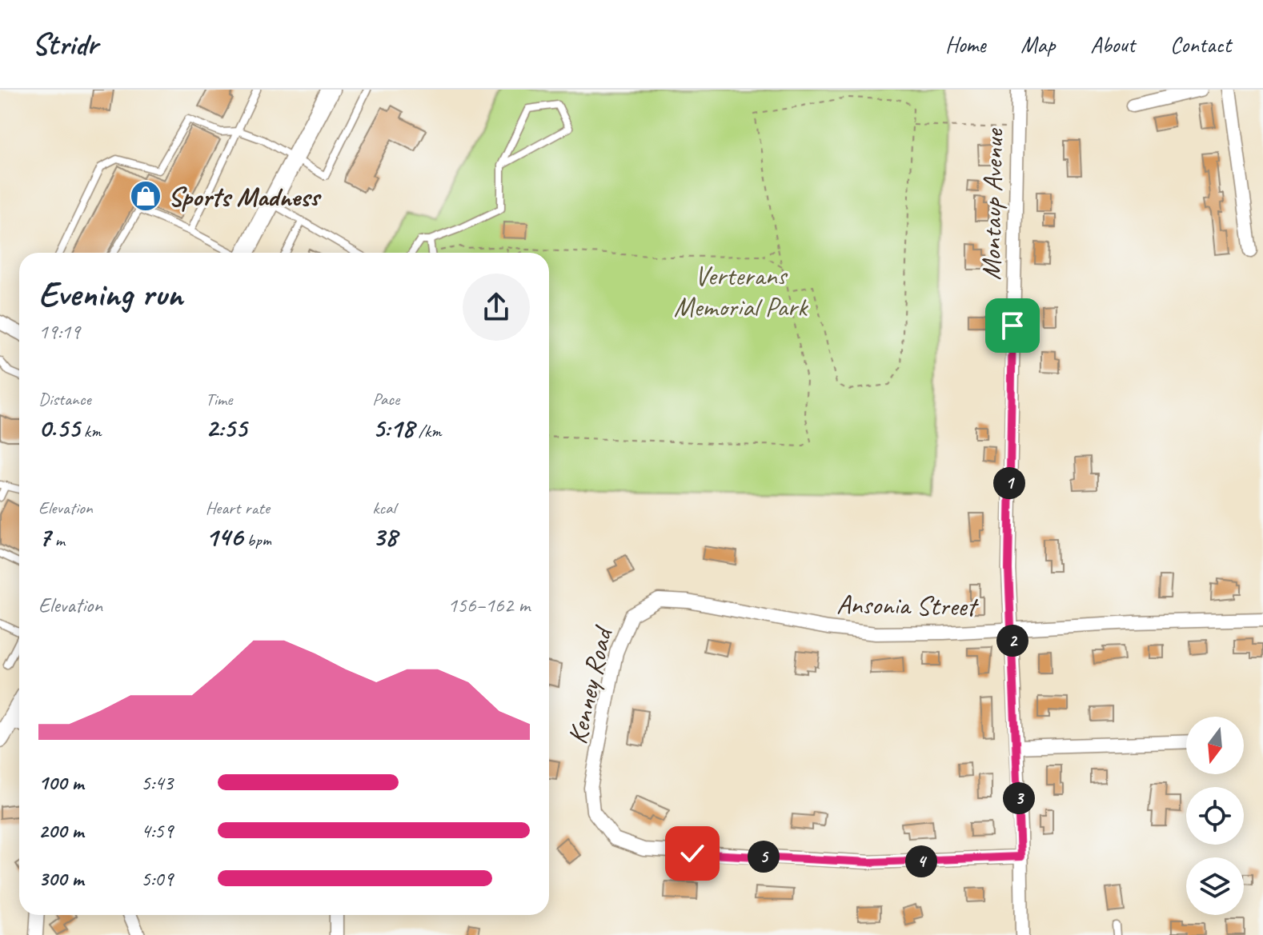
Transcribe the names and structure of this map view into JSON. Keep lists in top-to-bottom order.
{
  "streets": {
    "street": ["Montaup Avenue", "Ansonia Street", "Kenney Road"]
  },
  "crossings": [
    ["Montaup Avenue", "Ansonia Street"],
    ["Montaup Avenue", "Kenney Road"],
    ["Ansonia Street", "Kenney Road"]
  ],
  "parks": ["Verterans Memorial Park"],
  "places": {
    "shop": ["Sports Madness"]
  },
  "north": "bottom",
  "page": {
    "header": "Stridr",
    "nav": [
      "Home",
      "Map",
      "About",
      "Contact"
    ],
    "heading": ["Evening run", "19:19"],
    "stats": [
      ["Distance", "0.55 km"],
      ["Time", "2:55"],
      ["Pace", "5:18 /km"],
      ["Elevation", "7 m"],
      ["Heart rate", "146 bpm"],
      ["kcal", "38"]
    ],
    "pins": [
      "1",
      "2",
      "3",
      "5",
      "4"
    ],
    "chart": ["Elevation", "156–162 m"],
    "list": [
      {
        "name": "100 m",
        "note": "5:43"
      },
      {
        "name": "200 m",
        "note": "4:59"
      },
      {
        "name": "300 m",
        "note": "5:09"
      }
    ]
  }
}
